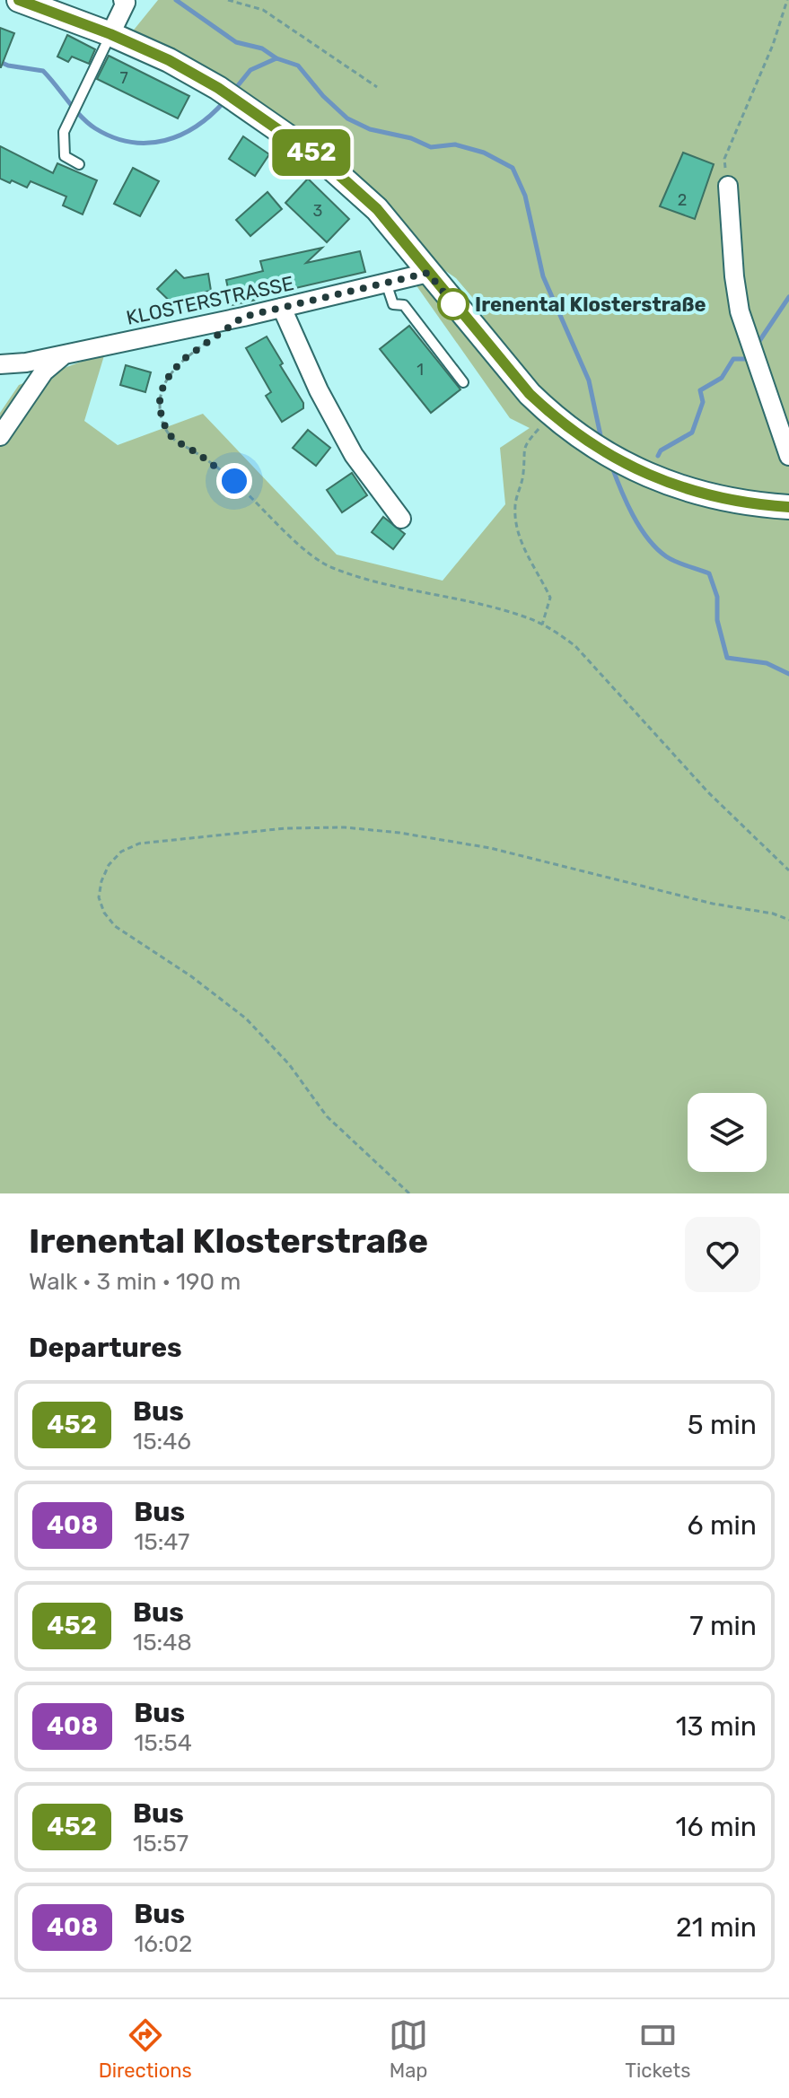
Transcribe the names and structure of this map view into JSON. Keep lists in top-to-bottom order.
{
  "streets": {
    "street": ["KLOSTERSTRASSE"]
  },
  "places": ["Irenental Klosterstraße"],
  "lines": ["bus line 452"],
  "house_numbers": [
    "7",
    "2",
    "3",
    "1"
  ],
  "page": {
    "on_map": "452",
    "heading": [
      ["Irenental Klosterstraße", "Walk · 3 min · 190 m"],
      "Departures"
    ],
    "list": [
      {
        "mark": "452",
        "name": "Bus",
        "note": "15:46",
        "value": "5 min"
      },
      {
        "mark": "408",
        "name": "Bus",
        "note": "15:47",
        "value": "6 min"
      },
      {
        "mark": "452",
        "name": "Bus",
        "note": "15:48",
        "value": "7 min"
      },
      {
        "mark": "408",
        "name": "Bus",
        "note": "15:54",
        "value": "13 min"
      },
      {
        "mark": "452",
        "name": "Bus",
        "note": "15:57",
        "value": "16 min"
      },
      {
        "mark": "408",
        "name": "Bus",
        "note": "16:02",
        "value": "21 min"
      }
    ],
    "tabs": ["Directions", "Map", "Tickets"]
  }
}
